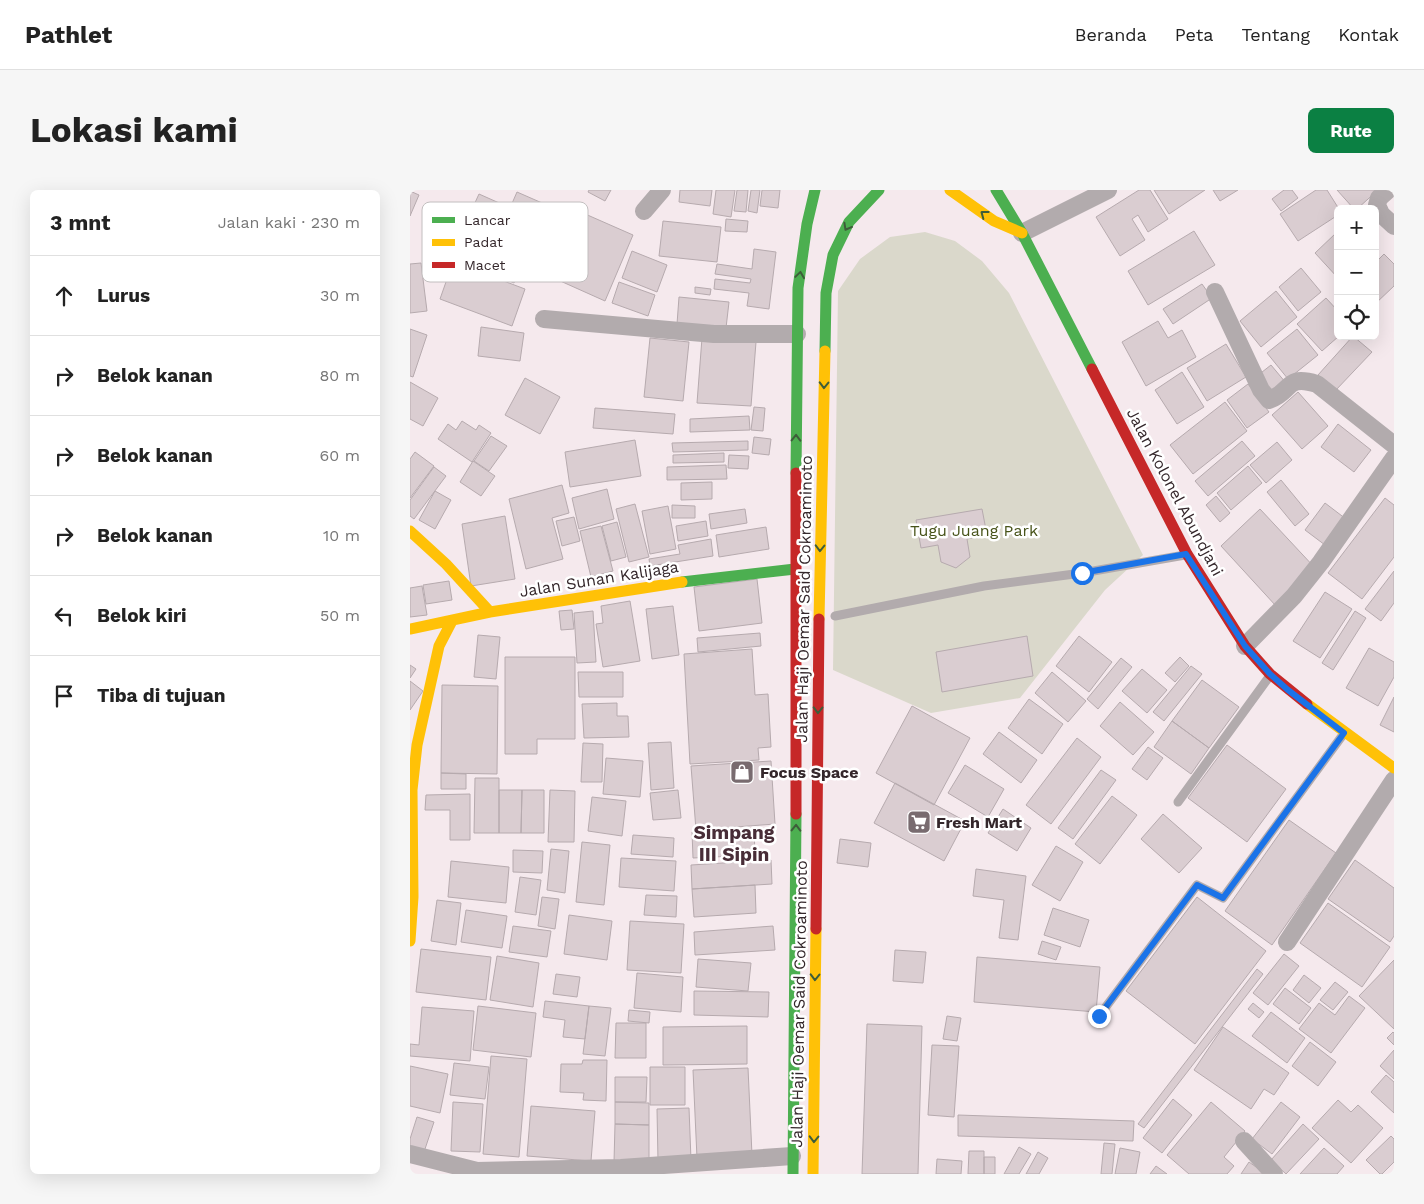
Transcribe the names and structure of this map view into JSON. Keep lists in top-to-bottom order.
{
  "streets": {
    "main road": ["Jalan Kolonel Abundjani", "Jalan Sunan Kalijaga", "Jalan Haji Oemar Said Cokroaminoto"]
  },
  "crossings": [
    ["Jalan Sunan Kalijaga", "Jalan Haji Oemar Said Cokroaminoto"]
  ],
  "districts": ["Simpang III Sipin"],
  "parks": ["Tugu Juang Park"],
  "places": {
    "shop": ["Focus Space"],
    "supermarket": ["Fresh Mart"]
  },
  "legend": ["Lancar", "Padat", "Macet"],
  "page": {
    "header": "Pathlet",
    "nav": [
      "Beranda",
      "Peta",
      "Tentang",
      "Kontak"
    ],
    "buttons": "Rute",
    "title": "Lokasi kami",
    "heading": ["3 mnt", "Jalan kaki · 230 m"],
    "map_buttons": ["+", "−"],
    "list": [
      ["Lurus", "30 m"],
      ["Belok kanan", "80 m"],
      ["Belok kanan", "60 m"],
      ["Belok kanan", "10 m"],
      ["Belok kiri", "50 m"],
      "Tiba di tujuan"
    ]
  }
}
